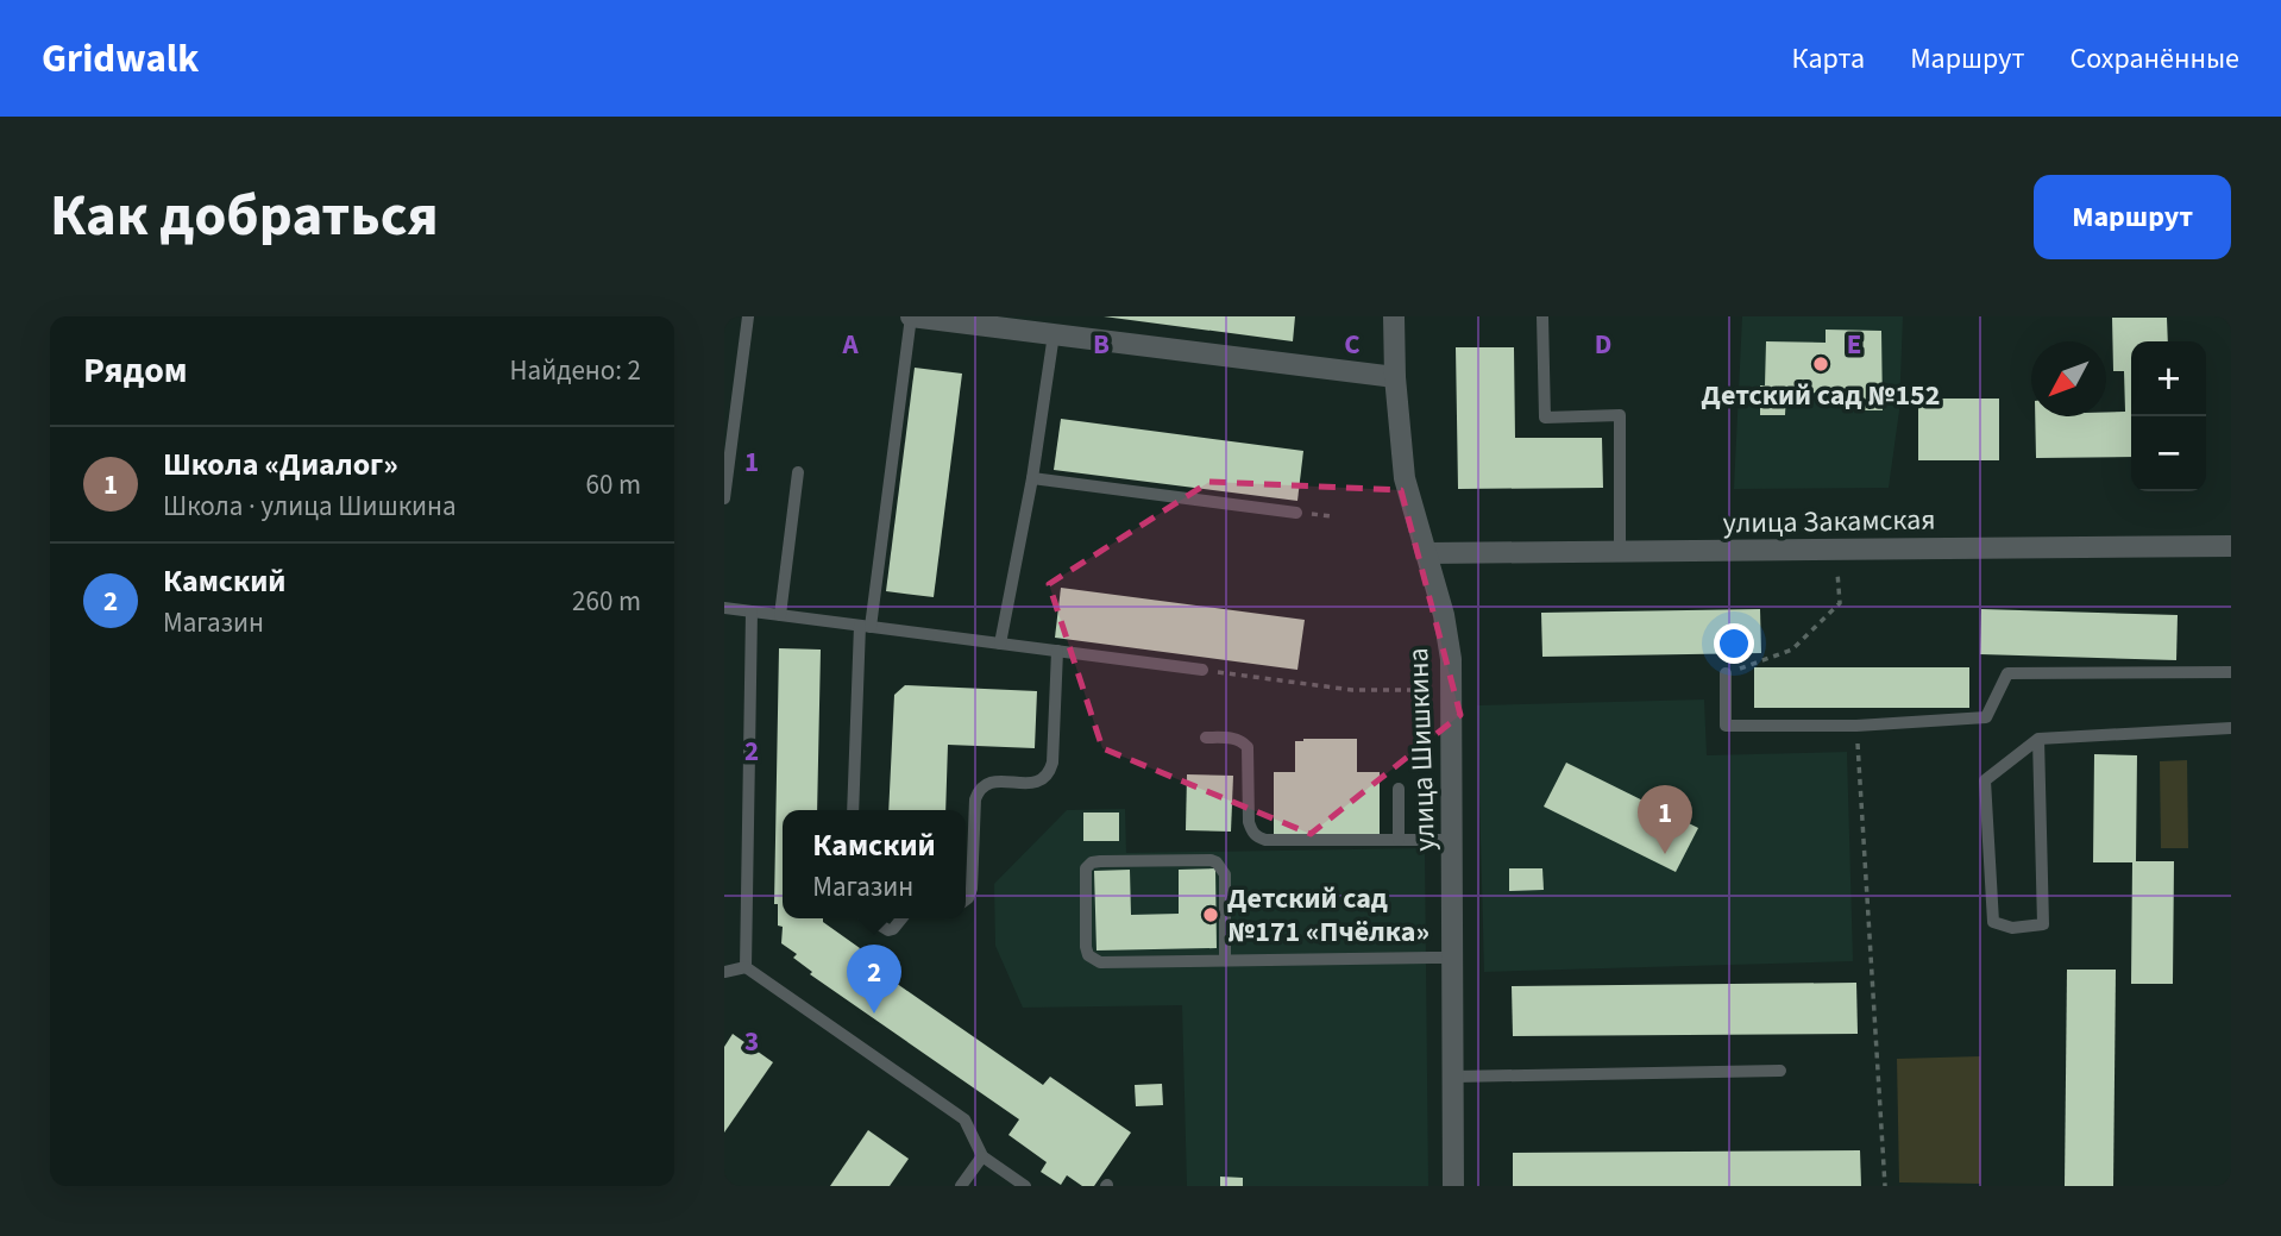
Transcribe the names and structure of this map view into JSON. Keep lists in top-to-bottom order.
{
  "streets": {
    "street": ["улица Закамская", "улица Шишкина"]
  },
  "crossings": [
    ["улица Закамская", "улица Шишкина"]
  ],
  "places": ["Детский сад №152", "Детский сад №171 «Пчёлка»"],
  "north": "bottom left",
  "page": {
    "header": "Gridwalk",
    "nav": ["Карта", "Маршрут", "Сохранённые"],
    "title": "Как добраться",
    "buttons": "Маршрут",
    "heading": ["Рядом", "Найдено: 2"],
    "map_buttons": ["+", "−"],
    "list": [
      {
        "mark": "1",
        "name": "Школа «Диалог»",
        "note": "Школа · улица Шишкина",
        "value": "60 m"
      },
      {
        "mark": "2",
        "name": "Камский",
        "note": "Магазин",
        "value": "260 m"
      }
    ],
    "pins": ["1", "2"],
    "popup": ["Камский", "Магазин"]
  },
  "grid": {
    "columns": [
      "A",
      "B",
      "C",
      "D",
      "E"
    ],
    "rows": ["1", "2", "3"]
  }
}
